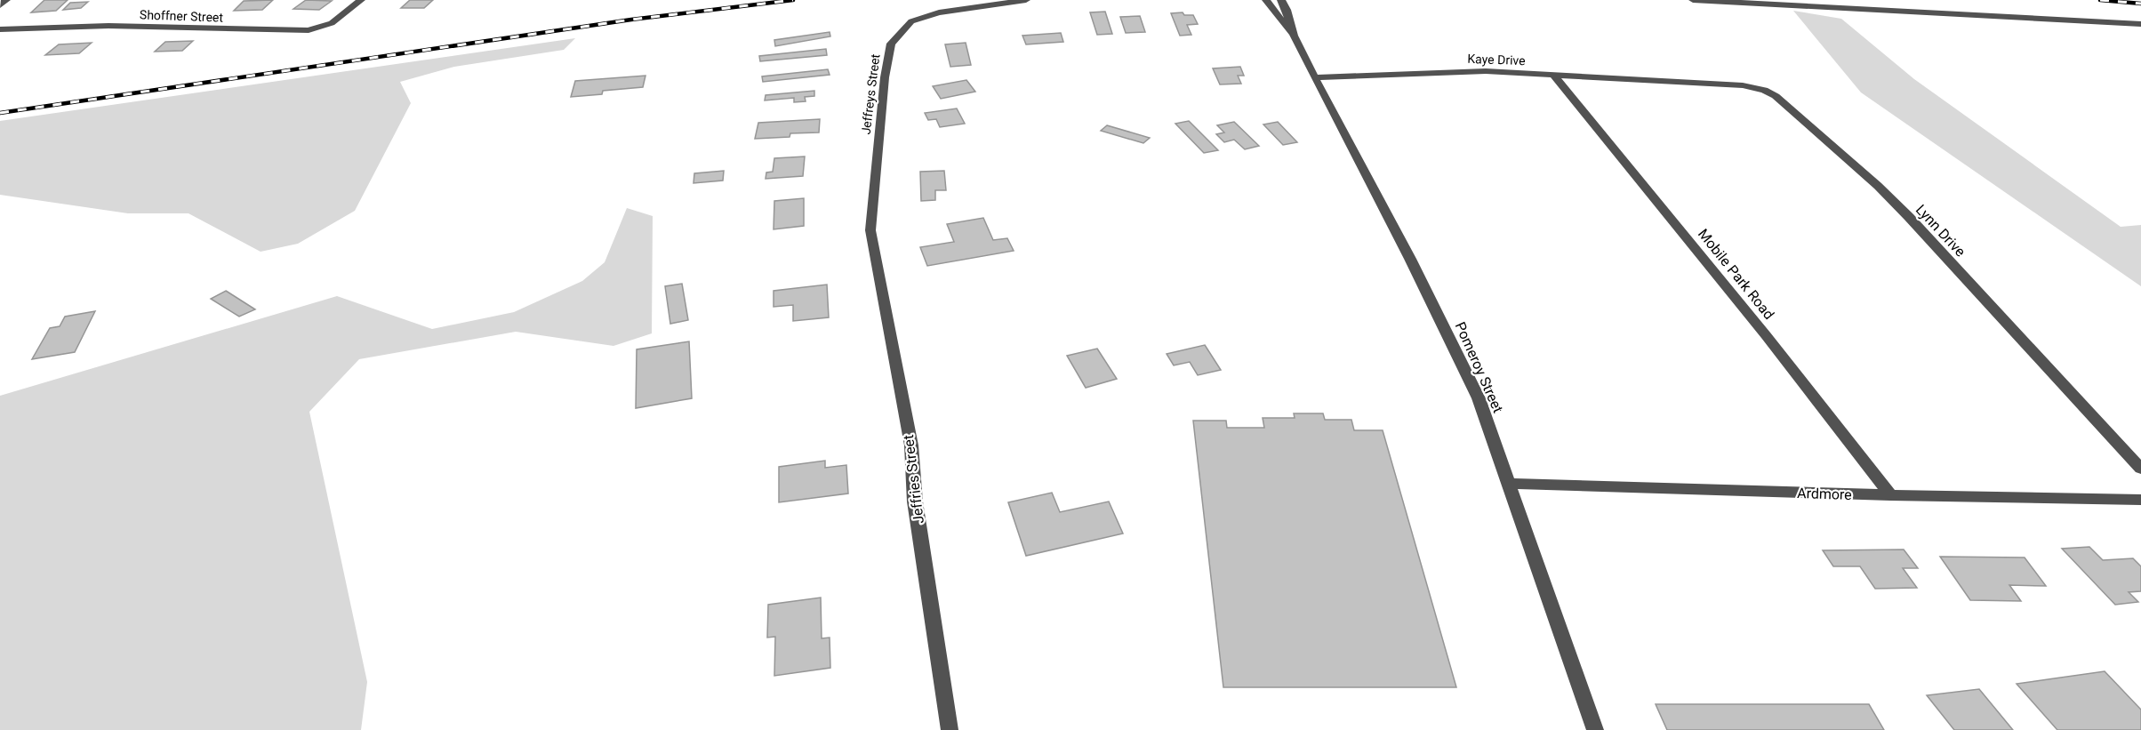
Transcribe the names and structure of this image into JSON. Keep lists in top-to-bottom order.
{
  "streets": {
    "street": [
      "Shoffner Street",
      "Kaye Drive",
      "Jeffreys Street",
      "Lynn Drive",
      "Mobile Park Road",
      "Pomeroy Street",
      "Jeffries Street",
      "Ardmore"
    ]
  },
  "crossings": [
    ["Kaye Drive", "Lynn Drive"],
    ["Kaye Drive", "Mobile Park Road"],
    ["Kaye Drive", "Pomeroy Street"],
    ["Jeffreys Street", "Jeffries Street"],
    ["Mobile Park Road", "Ardmore"],
    ["Pomeroy Street", "Ardmore"]
  ]
}
